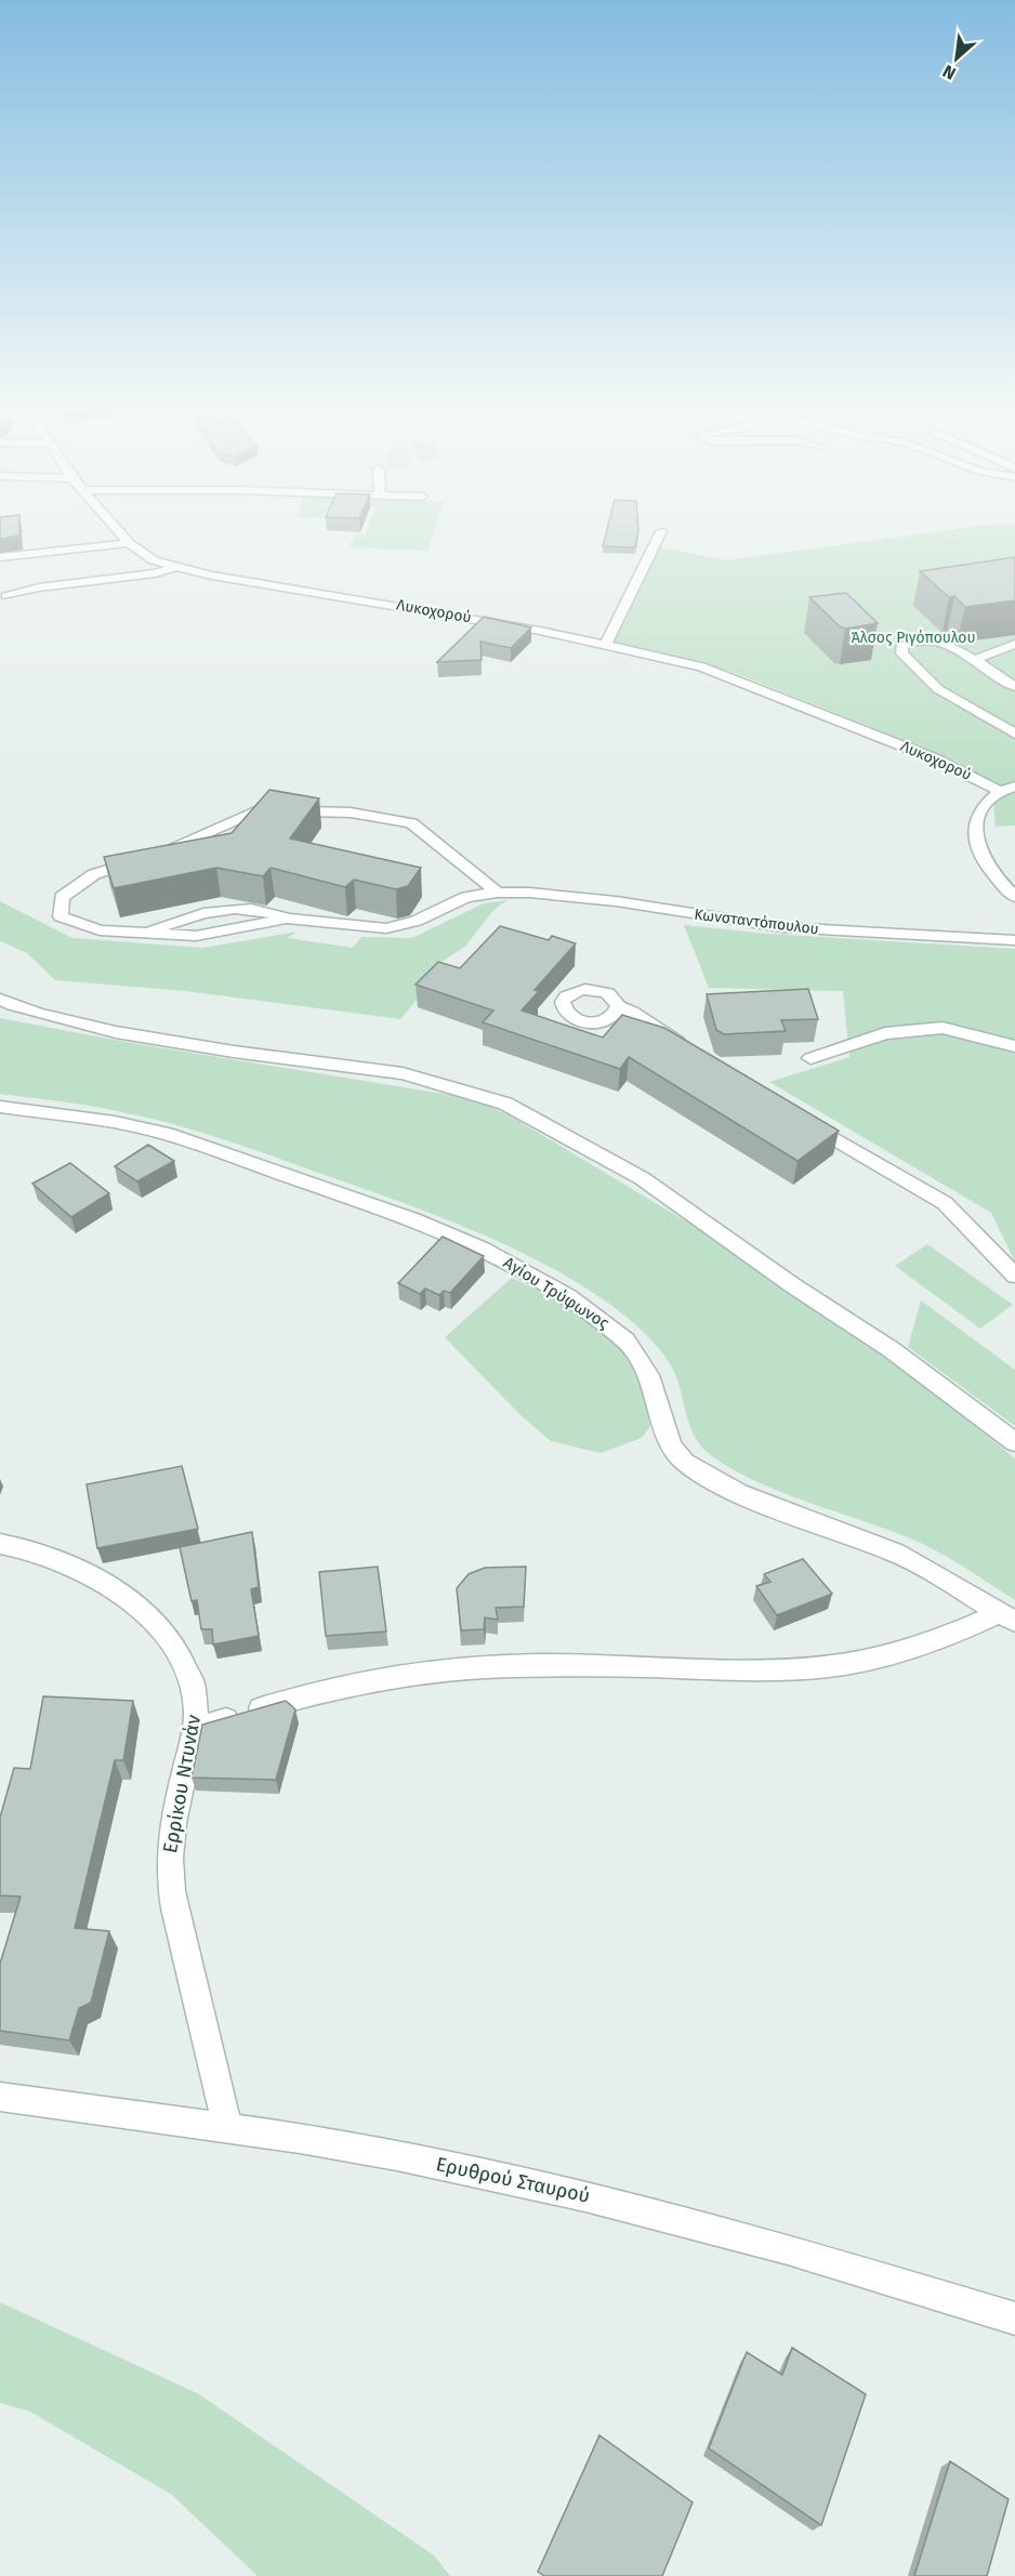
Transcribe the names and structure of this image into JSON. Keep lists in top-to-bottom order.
{
  "streets": {
    "street": [
      "Λυκοχορού",
      "Κωνσταντόπουλου",
      "Αγίου Τρύφωνος",
      "Ερρίκου Ντυνάν",
      "Ερυθρού Σταυρού"
    ]
  },
  "crossings": [
    ["Ερρίκου Ντυνάν", "Ερυθρού Σταυρού"]
  ],
  "parks": ["Άλσος Ριγόπουλου"],
  "north": "bottom left"
}
